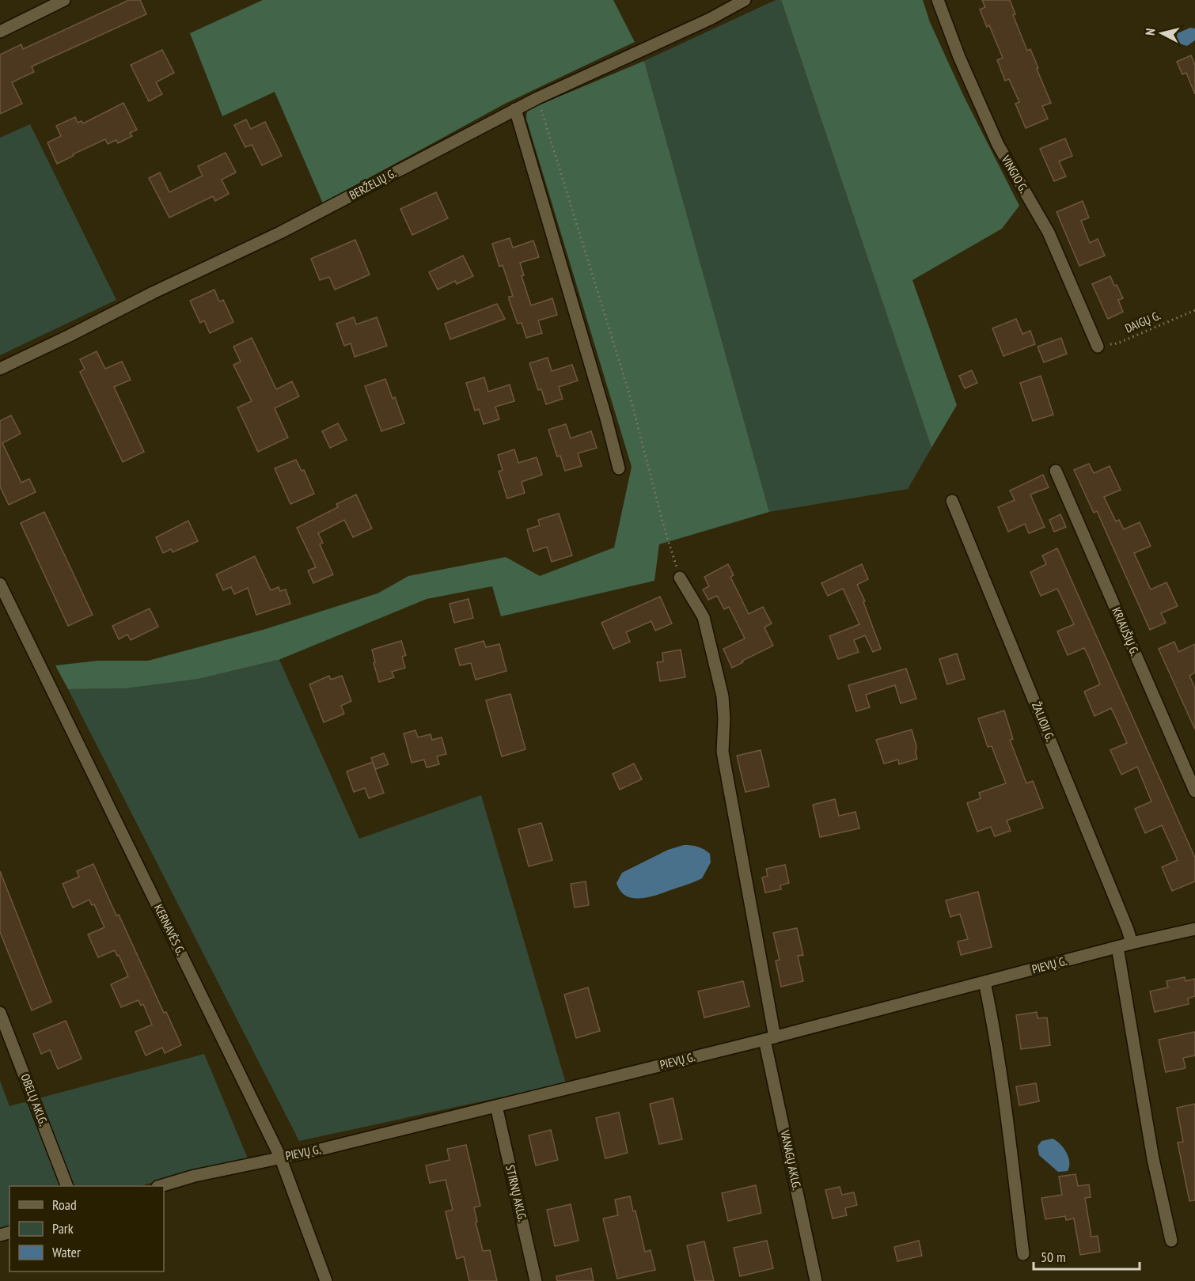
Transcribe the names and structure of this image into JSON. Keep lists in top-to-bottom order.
{
  "streets": {
    "street": [
      "VINGIO G.",
      "BERŽELIŲ G.",
      "KRIAUŠIŲ G.",
      "ŽALIOJI G.",
      "KERNAVĖS G.",
      "PIEVŲ G.",
      "OBELŲ AKLG.",
      "VANAGŲ AKLG.",
      "STIRNŲ AKLG."
    ],
    "path": ["DAIGŲ G."]
  },
  "crossings": [
    ["VINGIO G.", "DAIGŲ G."],
    ["ŽALIOJI G.", "PIEVŲ G."],
    ["KERNAVĖS G.", "PIEVŲ G."],
    ["PIEVŲ G.", "VANAGŲ AKLG."],
    ["PIEVŲ G.", "STIRNŲ AKLG."]
  ],
  "legend": ["Road", "Park", "Water"],
  "scale_bar": "50 m",
  "north": "left"
}
